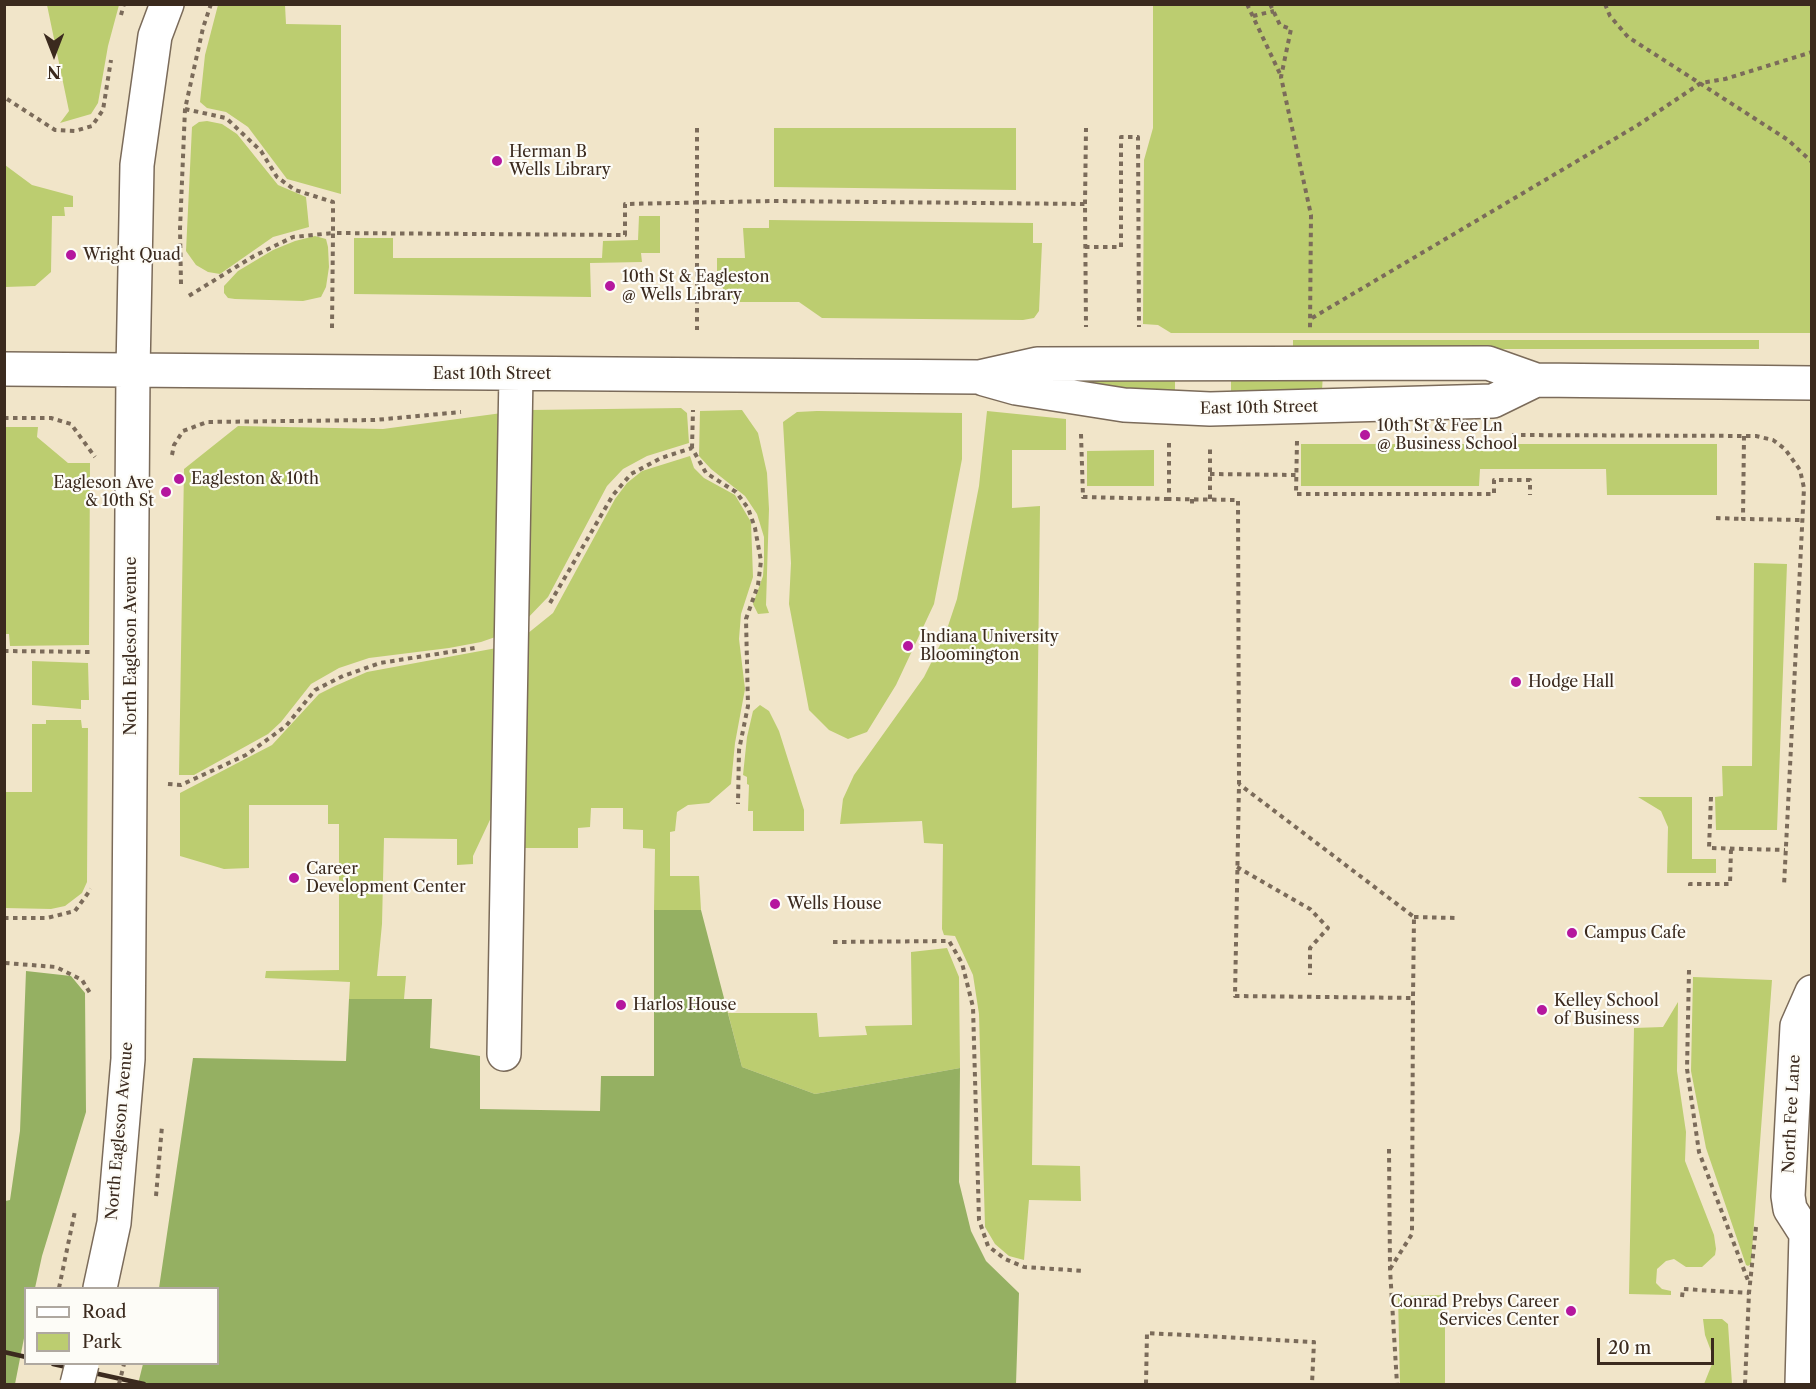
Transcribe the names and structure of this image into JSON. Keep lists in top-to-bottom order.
{
  "streets": {
    "street": ["East 10th Street", "North Eagleson Avenue", "North Fee Lane"]
  },
  "crossings": [
    ["East 10th Street", "North Eagleson Avenue"]
  ],
  "places": [
    "Herman B Wells Library",
    "Wright Quad",
    "10th St & Eagleston @ Wells Library",
    "10th St & Fee Ln @ Business School",
    "Eagleston & 10th",
    "Eagleson Ave & 10th St",
    "Indiana University Bloomington",
    "Hodge Hall",
    "Career Development Center",
    "Wells House",
    "Campus Cafe",
    "Harlos House",
    "Kelley School of Business",
    "Conrad Prebys Career Services Center"
  ],
  "legend": ["Road", "Park"],
  "scale_bar": "20 m",
  "north": "bottom"
}
